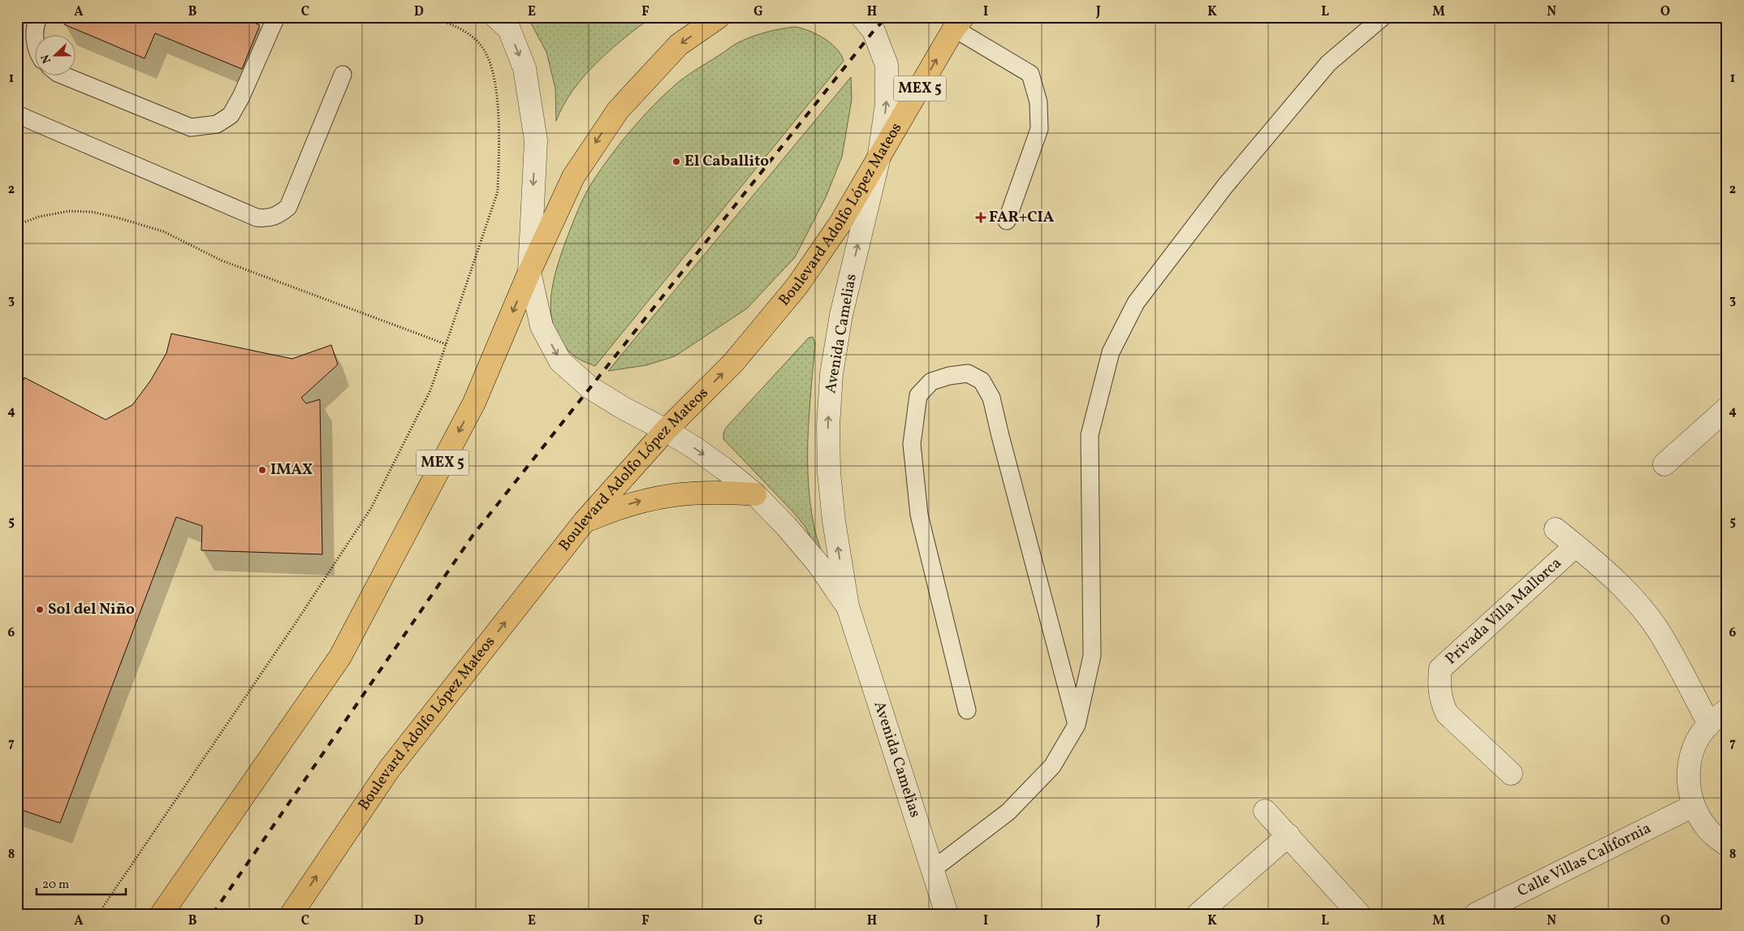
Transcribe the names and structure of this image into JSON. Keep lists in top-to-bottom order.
{
  "streets": {
    "main road": ["MEX 5", "Boulevard Adolfo López Mateos"],
    "street": ["Avenida Camelias", "Privada Villa Mallorca", "Calle Villas California"]
  },
  "crossings": [
    ["MEX 5", "Avenida Camelias"],
    ["Boulevard Adolfo López Mateos", "Avenida Camelias"]
  ],
  "places": {
    "other": ["El Caballito", "IMAX", "Sol del Niño"],
    "health": ["FAR+CIA"]
  },
  "scale_bar": "20 m",
  "north": "left",
  "grid": {
    "columns": [
      "A",
      "B",
      "C",
      "D",
      "E",
      "F",
      "G",
      "H",
      "I",
      "J",
      "K",
      "L",
      "M",
      "N",
      "O"
    ],
    "rows": [
      "1",
      "2",
      "3",
      "4",
      "5",
      "6",
      "7",
      "8"
    ]
  }
}
